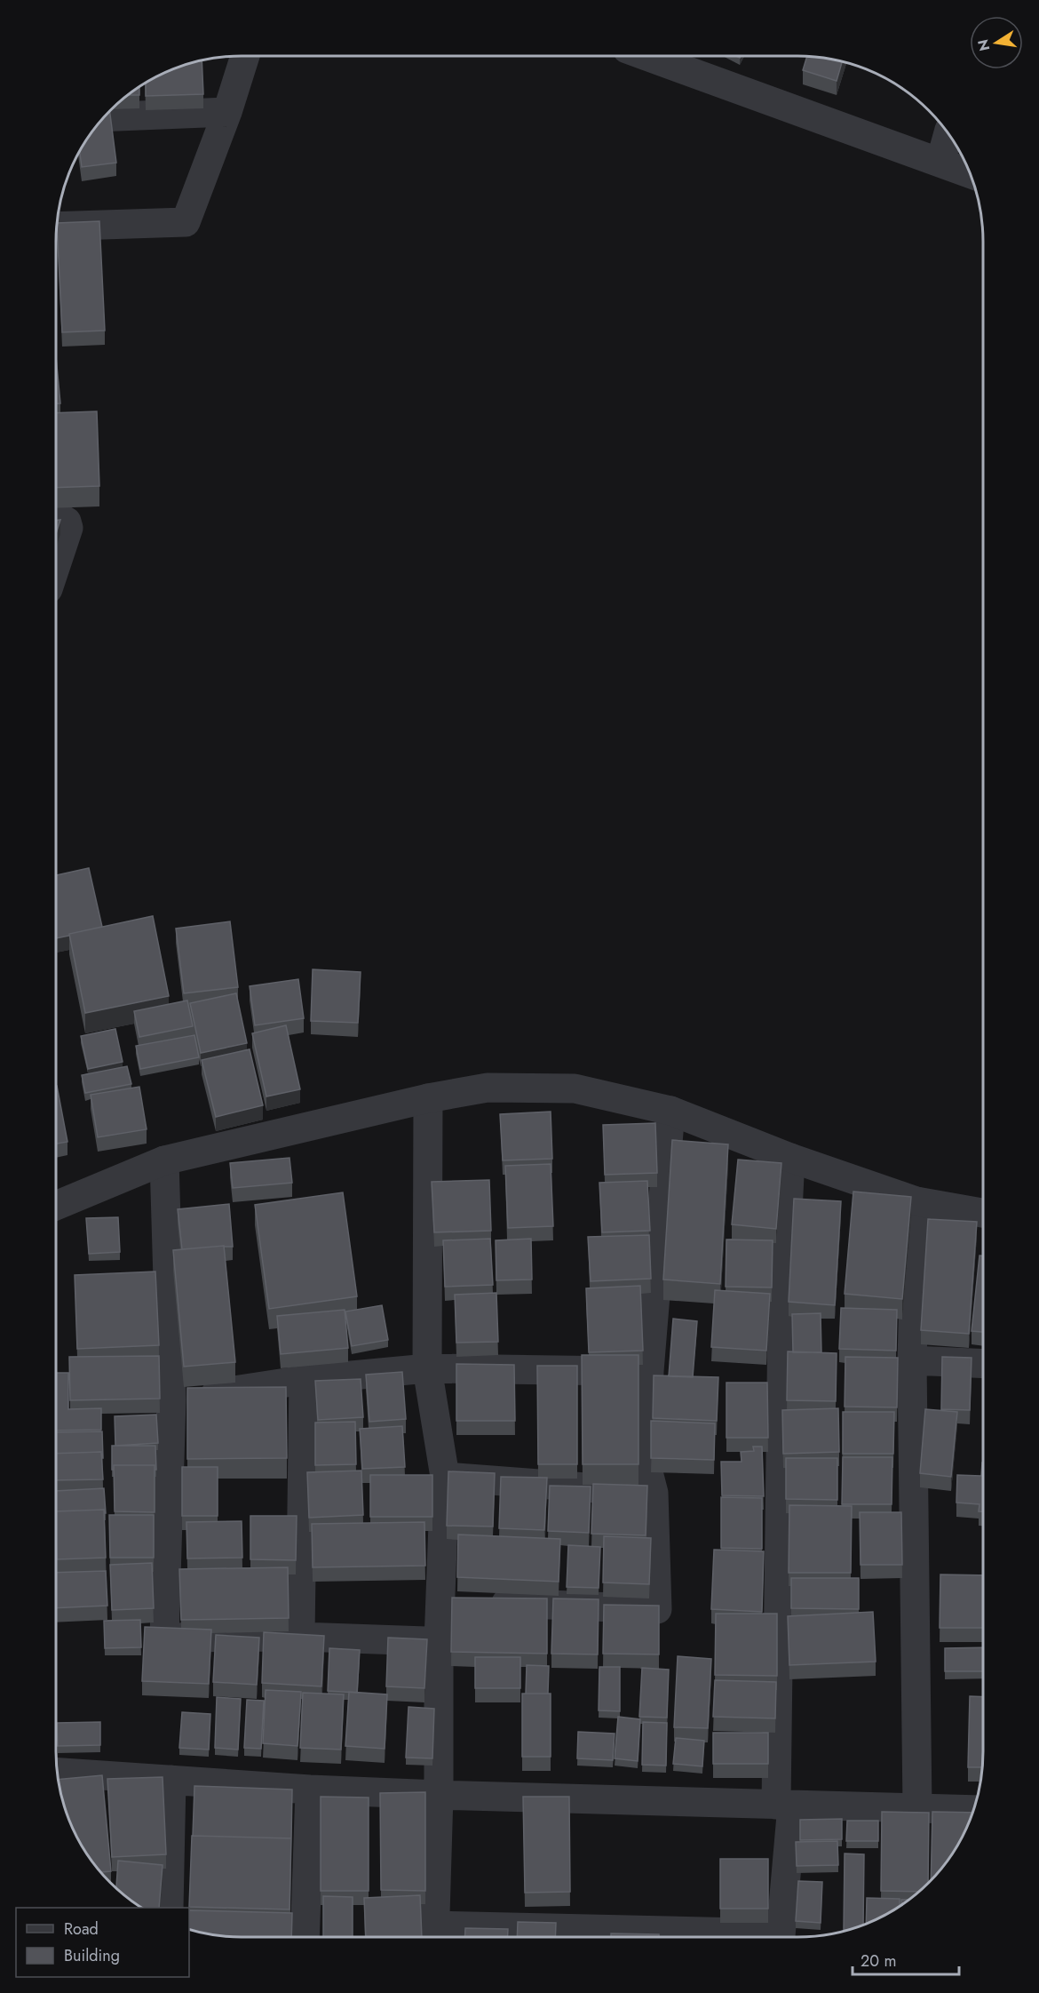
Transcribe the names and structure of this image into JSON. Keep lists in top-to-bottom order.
{
  "legend": ["Road", "Building"],
  "scale_bar": "20 m",
  "north": "left"
}
